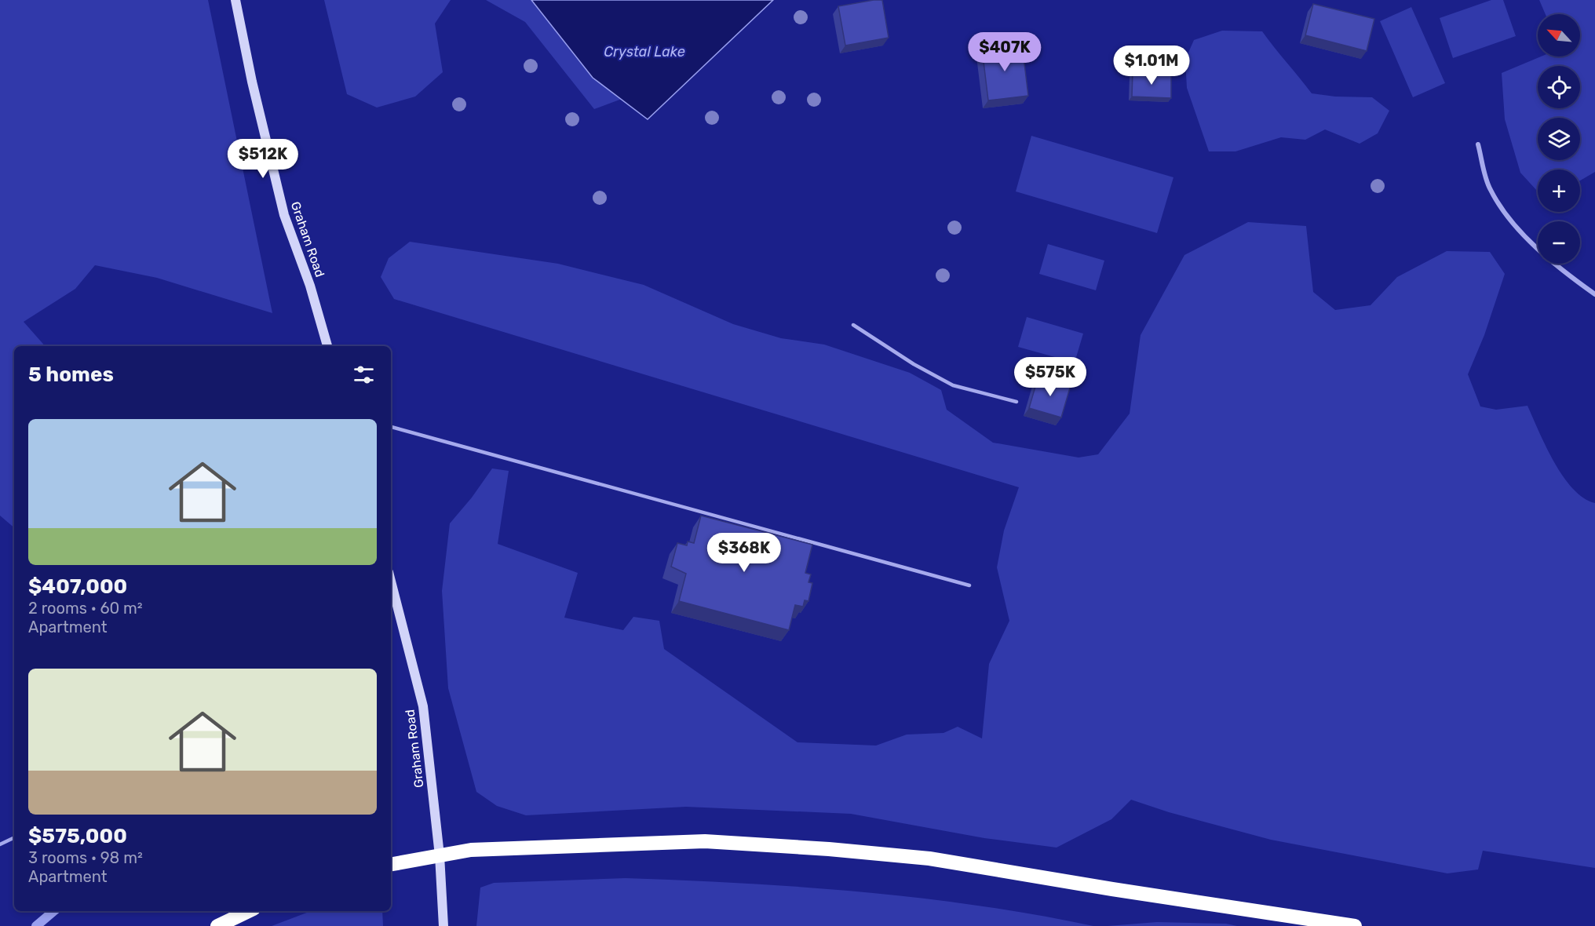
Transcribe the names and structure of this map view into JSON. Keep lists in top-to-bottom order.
{
  "streets": {
    "main road": ["Graham Road"]
  },
  "water": ["Crystal Lake"],
  "north": "top left",
  "page": {
    "map_buttons": ["+", "−"],
    "price": [
      "$407K",
      "$1.01M",
      "$512K",
      "$575K",
      "$368K"
    ],
    "heading": "5 homes",
    "list": [
      {
        "name": "$407,000",
        "note": "2 rooms · 60 m² · Apartment"
      },
      {
        "name": "$575,000",
        "note": "3 rooms · 98 m² · Apartment"
      }
    ]
  }
}
